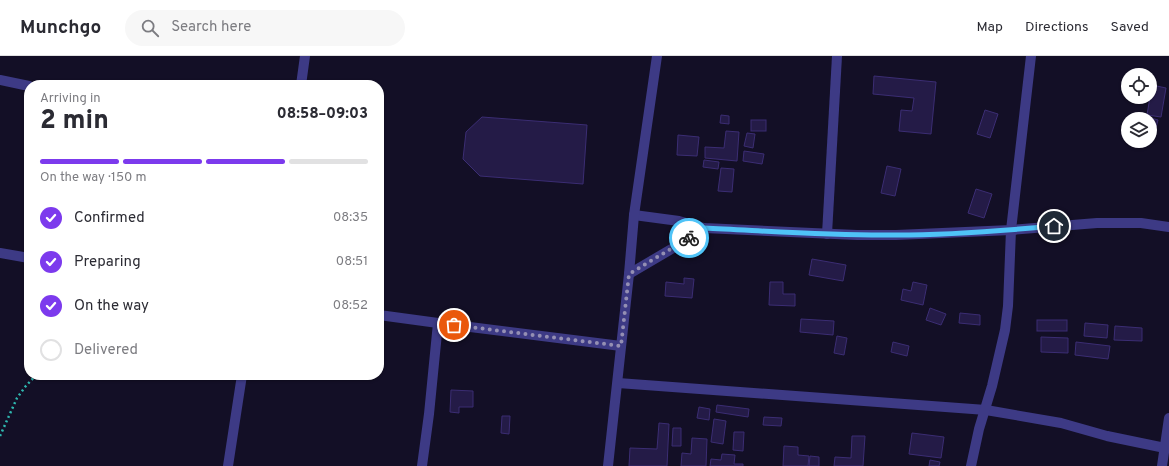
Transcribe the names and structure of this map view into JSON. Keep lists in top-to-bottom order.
{
  "page": {
    "header": "Munchgo",
    "search": "Search here",
    "nav": ["Map", "Directions", "Saved"],
    "heading": ["2 min", "Arriving in", "08:58–09:03"],
    "bar": "On the way · 150 m",
    "list": [
      ["Confirmed", "08:35"],
      ["Preparing", "08:51"],
      ["On the way", "08:52"],
      "Delivered"
    ]
  }
}
